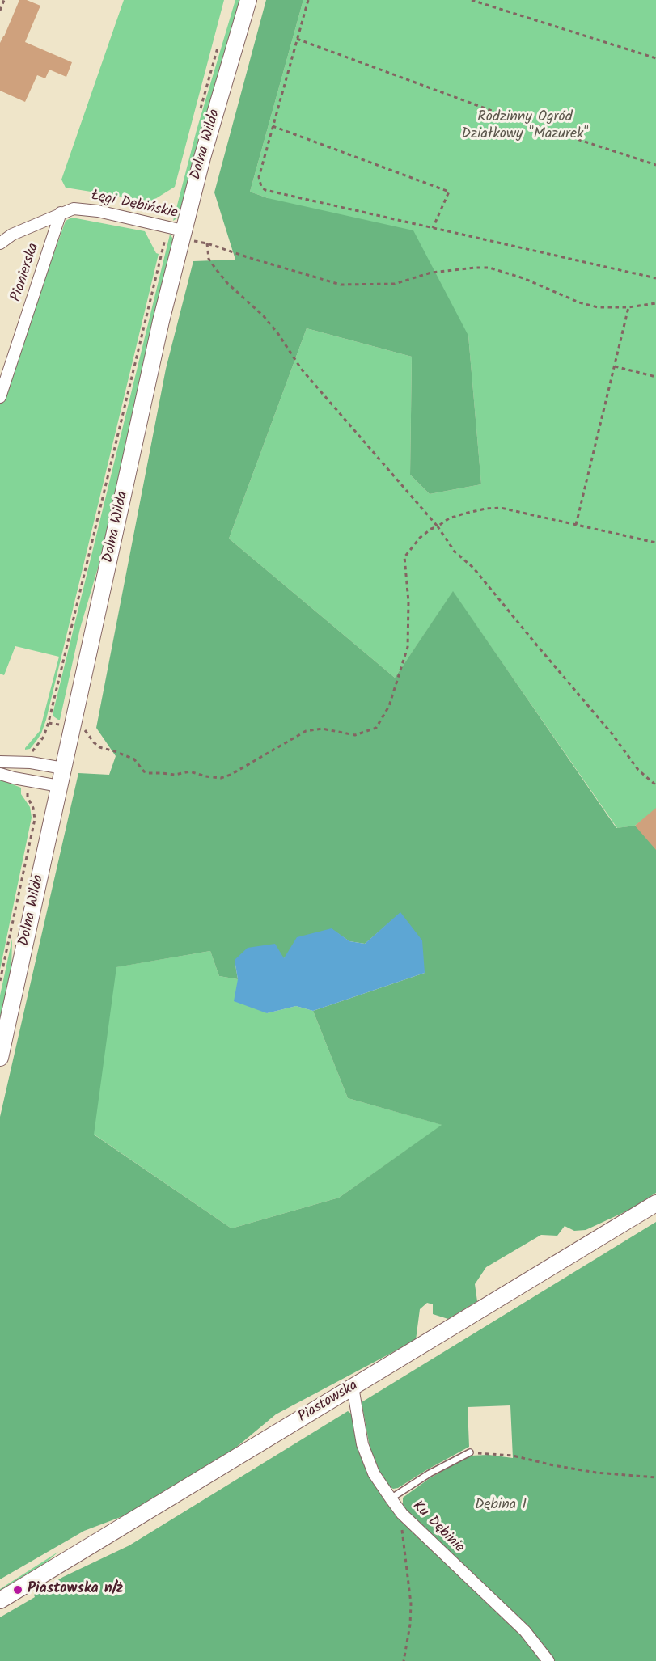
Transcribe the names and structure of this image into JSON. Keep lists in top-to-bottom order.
{
  "streets": {
    "main road": ["Dolna Wilda", "Piastowska"],
    "street": ["Łęgi Dębińskie", "Pionierska", "Ku Dębinie"]
  },
  "crossings": [
    ["Dolna Wilda", "Łęgi Dębińskie"],
    ["Łęgi Dębińskie", "Pionierska"],
    ["Piastowska", "Ku Dębinie"]
  ],
  "parks": ["Rodzinny Ogród Działkowy \"Mazurek\"", "Dębina I"],
  "places": ["Piastowska n/ż"]
}
